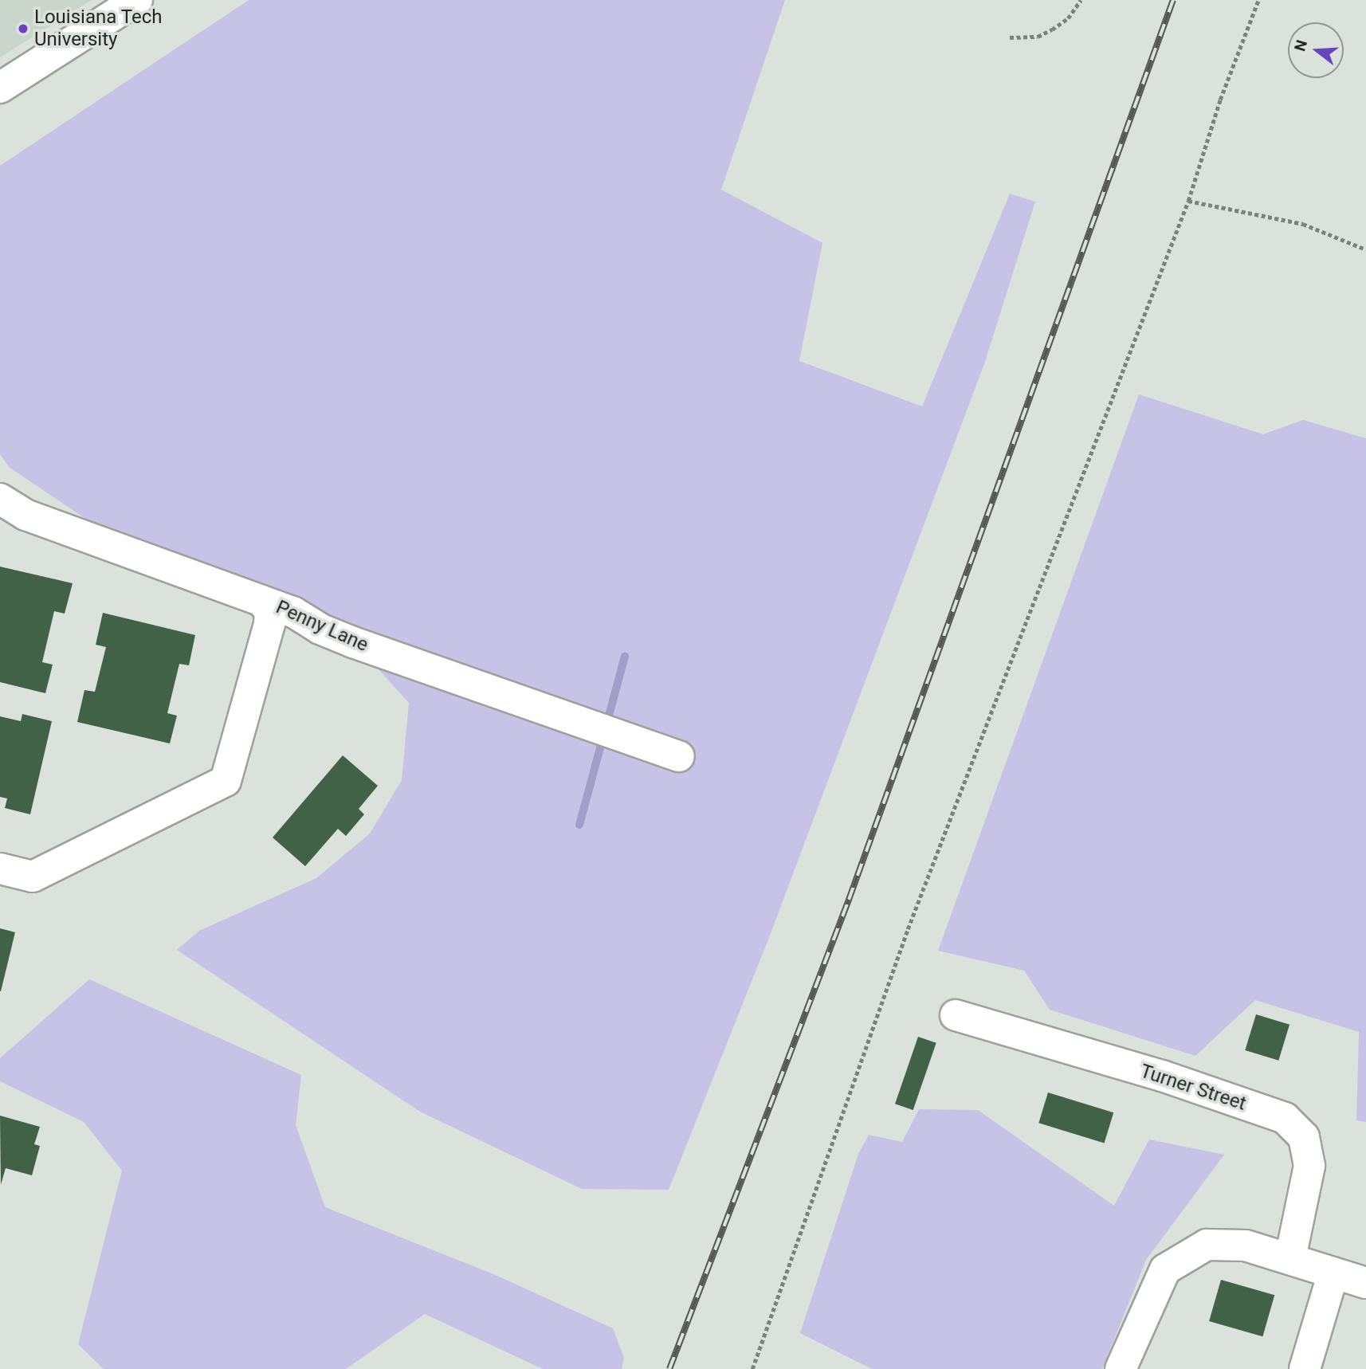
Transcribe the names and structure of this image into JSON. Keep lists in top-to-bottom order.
{
  "streets": {
    "street": ["Penny Lane", "Turner Street"]
  },
  "places": ["Louisiana Tech University"],
  "north": "left"
}
